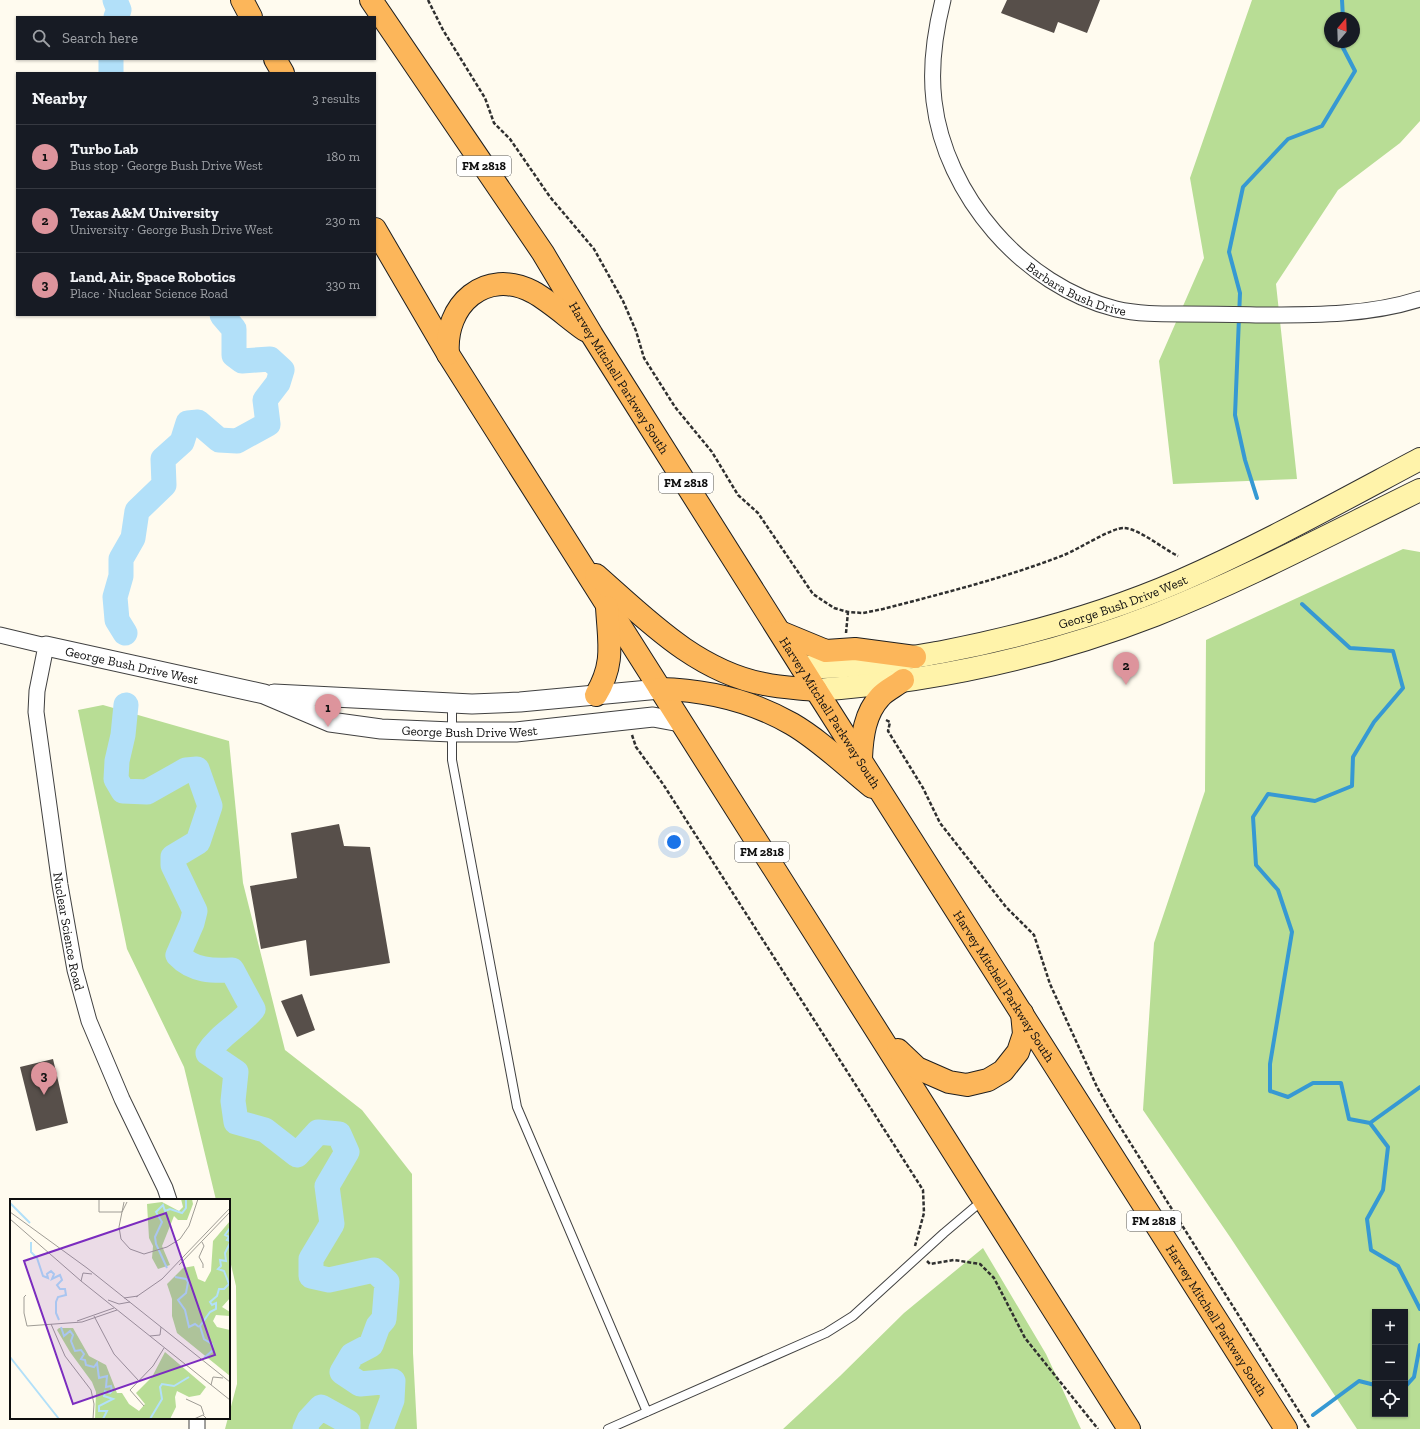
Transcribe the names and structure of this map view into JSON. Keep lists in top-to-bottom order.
{
  "streets": {
    "highway": ["FM 2818", "Harvey Mitchell Parkway South"],
    "main road": ["George Bush Drive West"],
    "street": ["Barbara Bush Drive", "Nuclear Science Road"]
  },
  "crossings": [
    ["FM 2818", "George Bush Drive West"],
    ["Harvey Mitchell Parkway South", "George Bush Drive West"],
    ["George Bush Drive West", "Nuclear Science Road"]
  ],
  "north": "top",
  "page": {
    "search": "Search here",
    "heading": ["Nearby", "3 results"],
    "list": [
      {
        "mark": "1",
        "name": "Turbo Lab",
        "note": "Bus stop · George Bush Drive West",
        "value": "180 m"
      },
      {
        "mark": "2",
        "name": "Texas A&M University",
        "note": "University · George Bush Drive West",
        "value": "230 m"
      },
      {
        "mark": "3",
        "name": "Land, Air, Space Robotics",
        "note": "Place · Nuclear Science Road",
        "value": "330 m"
      }
    ],
    "pins": ["2", "1", "3"],
    "map_buttons": ["+", "−"]
  }
}
